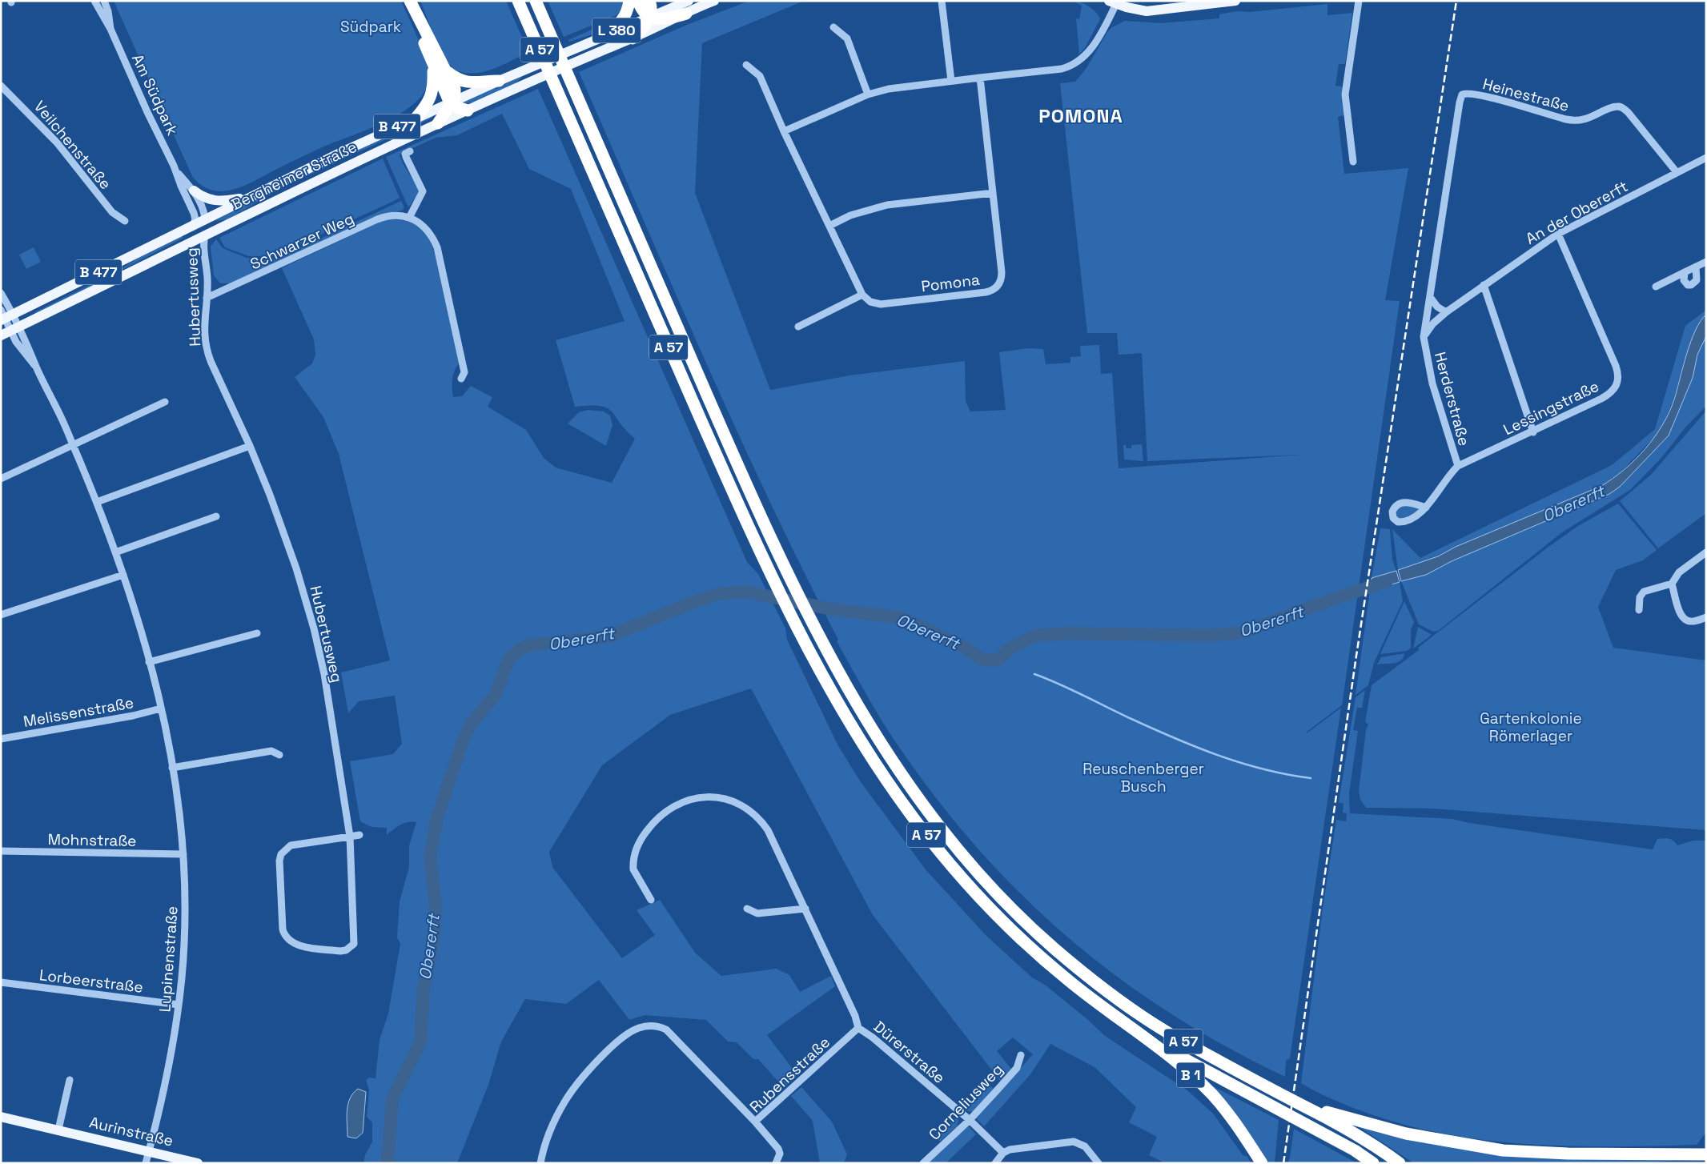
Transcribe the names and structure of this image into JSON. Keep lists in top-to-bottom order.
{
  "streets": {
    "highway": ["A 57", "B 1"],
    "main road": [
      "L 380",
      "B 477",
      "Bergheimer Straße",
      "Aurinstraße"
    ],
    "street": [
      "Am Südpark",
      "Heinestraße",
      "Veilchenstraße",
      "An der Obererft",
      "Schwarzer Weg",
      "Pomona",
      "Hubertusweg",
      "Herderstraße",
      "Lessingstraße",
      "Melissenstraße",
      "Mohnstraße",
      "Lupinenstraße",
      "Lorbeerstraße",
      "Dürerstraße",
      "Rubensstraße",
      "Corneliusweg"
    ]
  },
  "crossings": [
    ["A 57", "B 1"],
    ["Am Südpark", "Bergheimer Straße"],
    ["Heinestraße", "An der Obererft"],
    ["Heinestraße", "Herderstraße"],
    ["Bergheimer Straße", "Hubertusweg"],
    ["Bergheimer Straße", "Lupinenstraße"],
    ["An der Obererft", "Herderstraße"],
    ["An der Obererft", "Lessingstraße"],
    ["Schwarzer Weg", "Hubertusweg"],
    ["Herderstraße", "Lessingstraße"],
    ["Melissenstraße", "Lupinenstraße"],
    ["Mohnstraße", "Lupinenstraße"],
    ["Lupinenstraße", "Lorbeerstraße"],
    ["Lupinenstraße", "Aurinstraße"],
    ["Dürerstraße", "Rubensstraße"],
    ["Dürerstraße", "Corneliusweg"]
  ],
  "districts": ["POMONA"],
  "water": ["Obererft"],
  "parks": ["Südpark", "Gartenkolonie Römerlager", "Reuschenberger Busch"]
}
